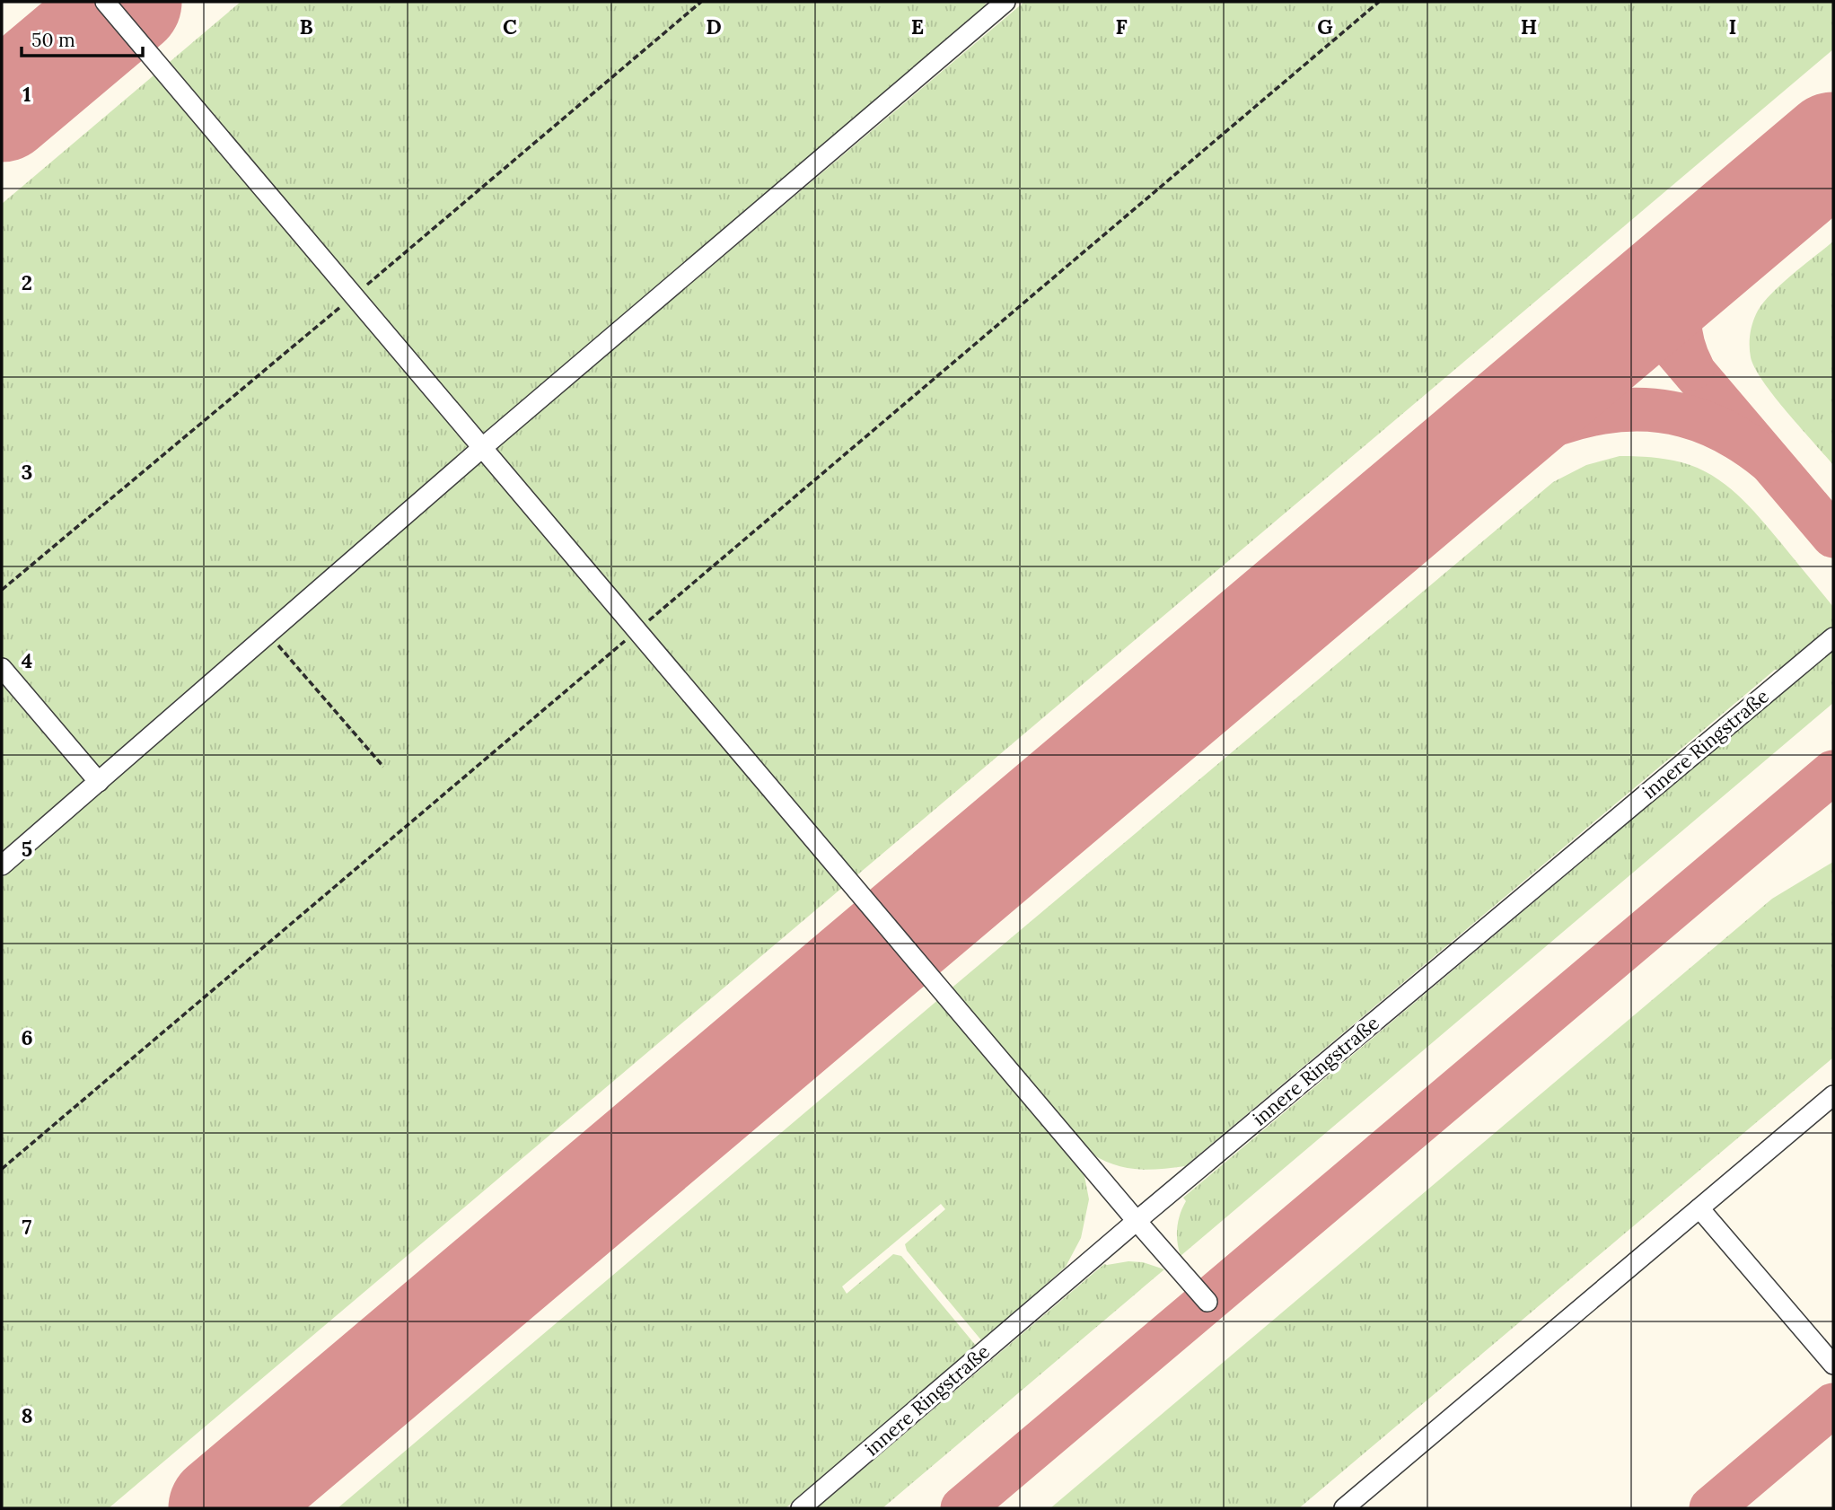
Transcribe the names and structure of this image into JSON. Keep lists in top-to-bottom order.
{
  "streets": {
    "lane": ["innere Ringstraße"]
  },
  "scale_bar": "50 m",
  "grid": {
    "columns": [
      "B",
      "C",
      "D",
      "E",
      "F",
      "G",
      "H",
      "I"
    ],
    "rows": [
      "1",
      "2",
      "3",
      "4",
      "5",
      "6",
      "7",
      "8"
    ]
  }
}
